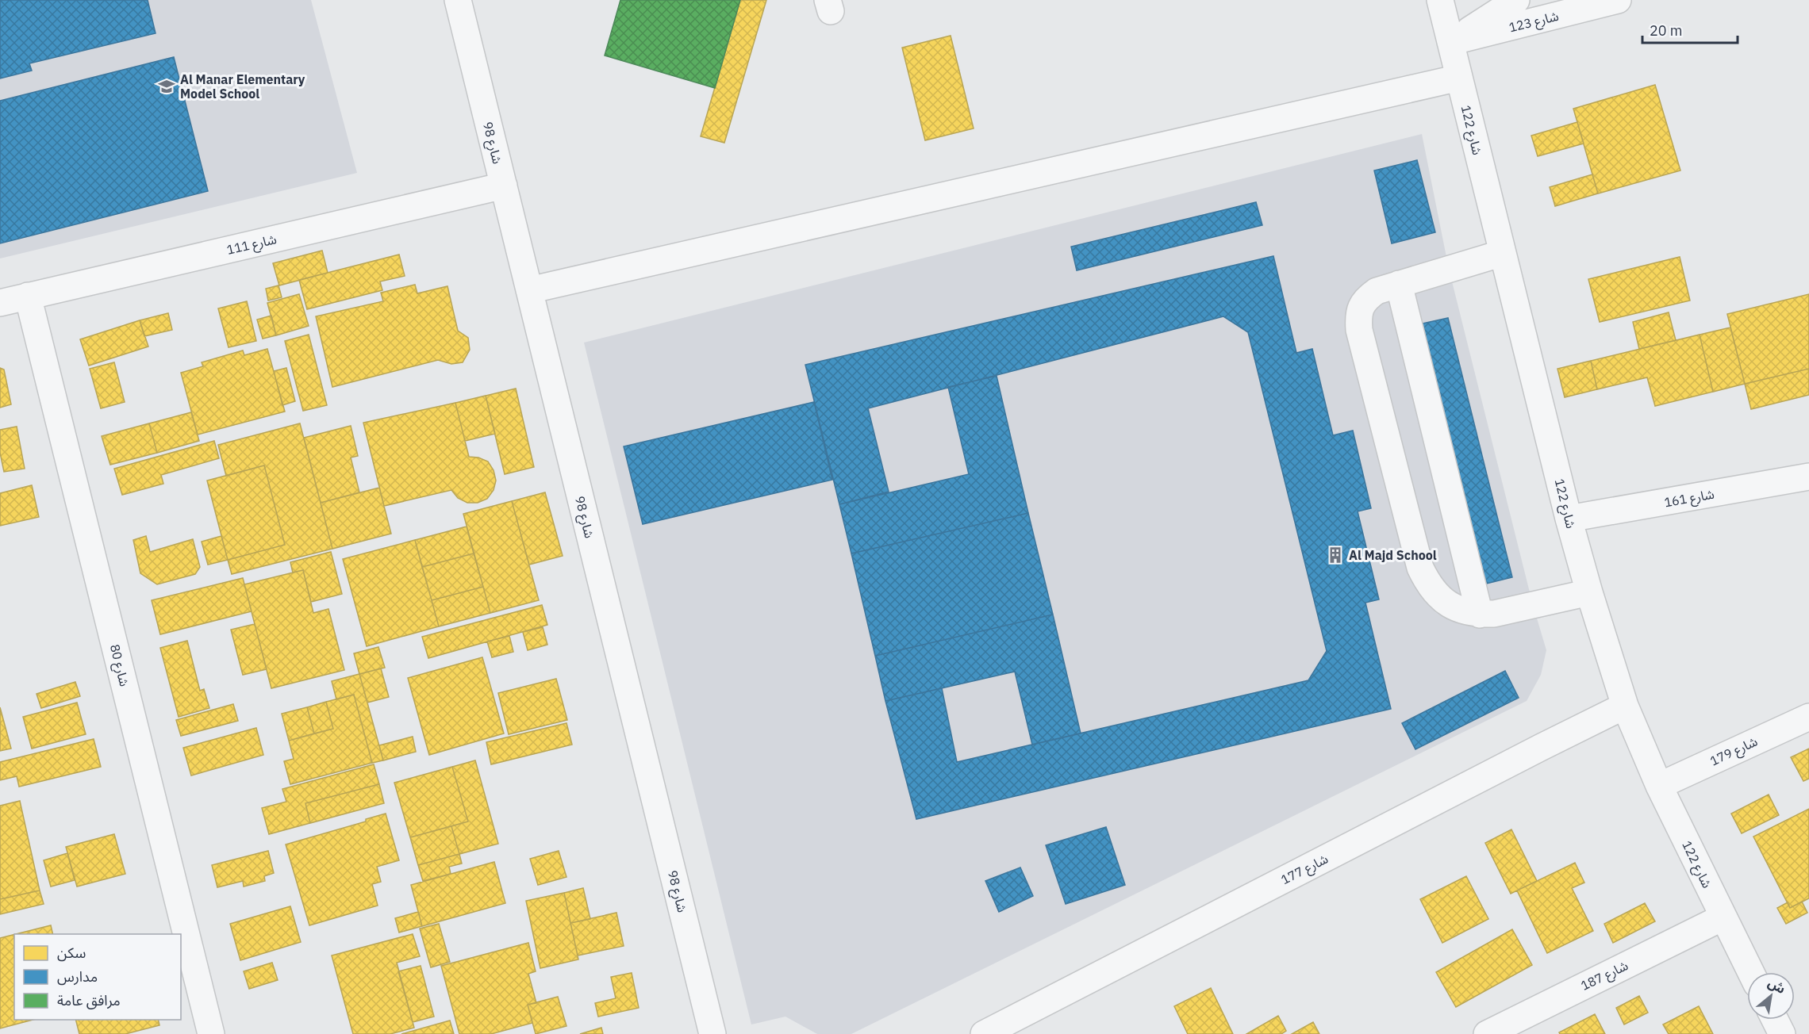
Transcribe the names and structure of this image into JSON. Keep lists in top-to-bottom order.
{
  "streets": {
    "street": [
      "شارع 123",
      "شارع 122",
      "شارع 98",
      "شارع 111",
      "شارع 161",
      "شارع 80",
      "شارع 179",
      "شارع 177",
      "شارع 187"
    ]
  },
  "crossings": [
    ["شارع 123", "شارع 122"],
    ["شارع 122", "شارع 161"],
    ["شارع 122", "شارع 179"],
    ["شارع 122", "شارع 177"],
    ["شارع 122", "شارع 187"],
    ["شارع 98", "شارع 111"],
    ["شارع 111", "شارع 80"]
  ],
  "places": {
    "school or university": ["Al Manar Elementary Model School"],
    "building": ["Al Majd School"]
  },
  "legend": ["سكن", "مدارس", "مرافق عامة"],
  "scale_bar": "20 m",
  "north": "top right"
}
